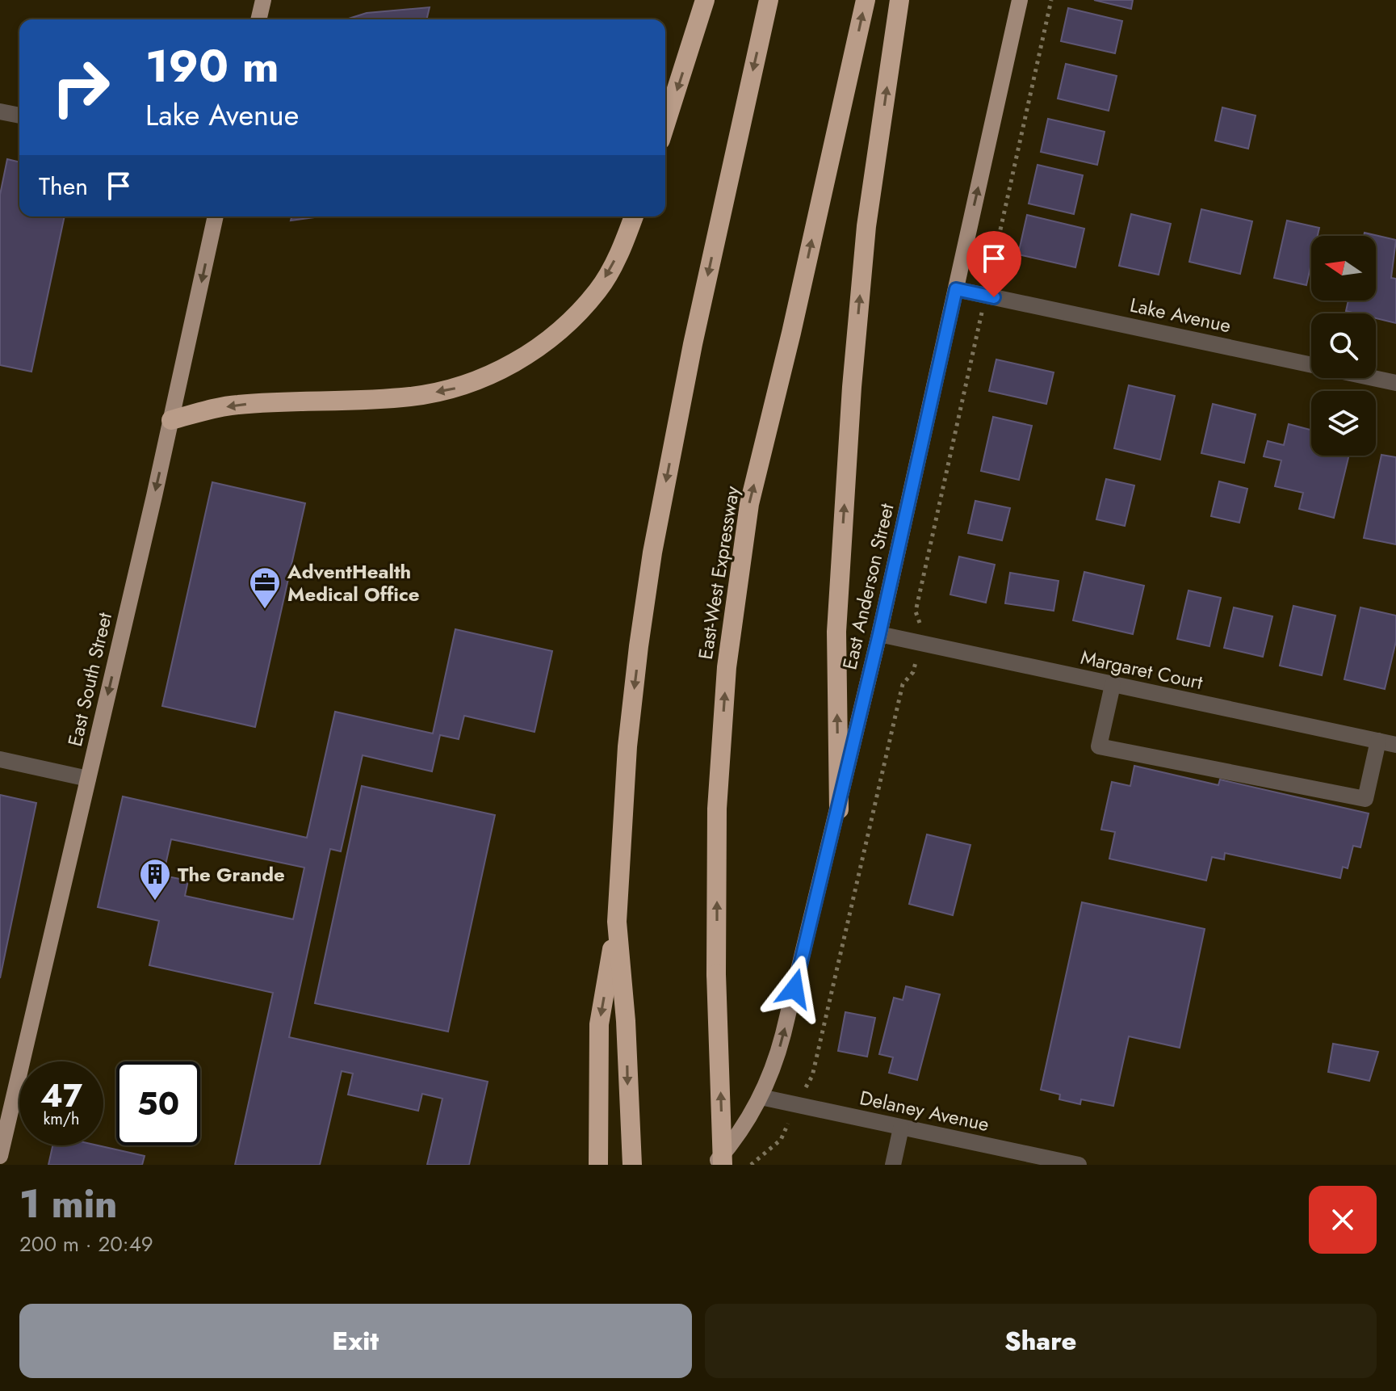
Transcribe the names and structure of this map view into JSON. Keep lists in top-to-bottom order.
{
  "streets": {
    "highway": ["East-West Expressway"],
    "main road": ["East Anderson Street", "East South Street"],
    "street": ["Lake Avenue", "Margaret Court", "Delaney Avenue"]
  },
  "crossings": [
    ["Lake Avenue", "East Anderson Street"],
    ["East Anderson Street", "Margaret Court"],
    ["East Anderson Street", "Delaney Avenue"]
  ],
  "one_way": ["East Anderson Street", "East South Street"],
  "places": {
    "office": ["AdventHealth Medical Office"],
    "building": ["The Grande"]
  },
  "north": "left",
  "page": {
    "turn": ["190 m", "Lake Avenue"],
    "then": "Then",
    "speed": "47 km/h",
    "limit": "50",
    "heading": ["1 min", "200 m · 20:49"],
    "buttons": ["Exit", "Share"]
  }
}
